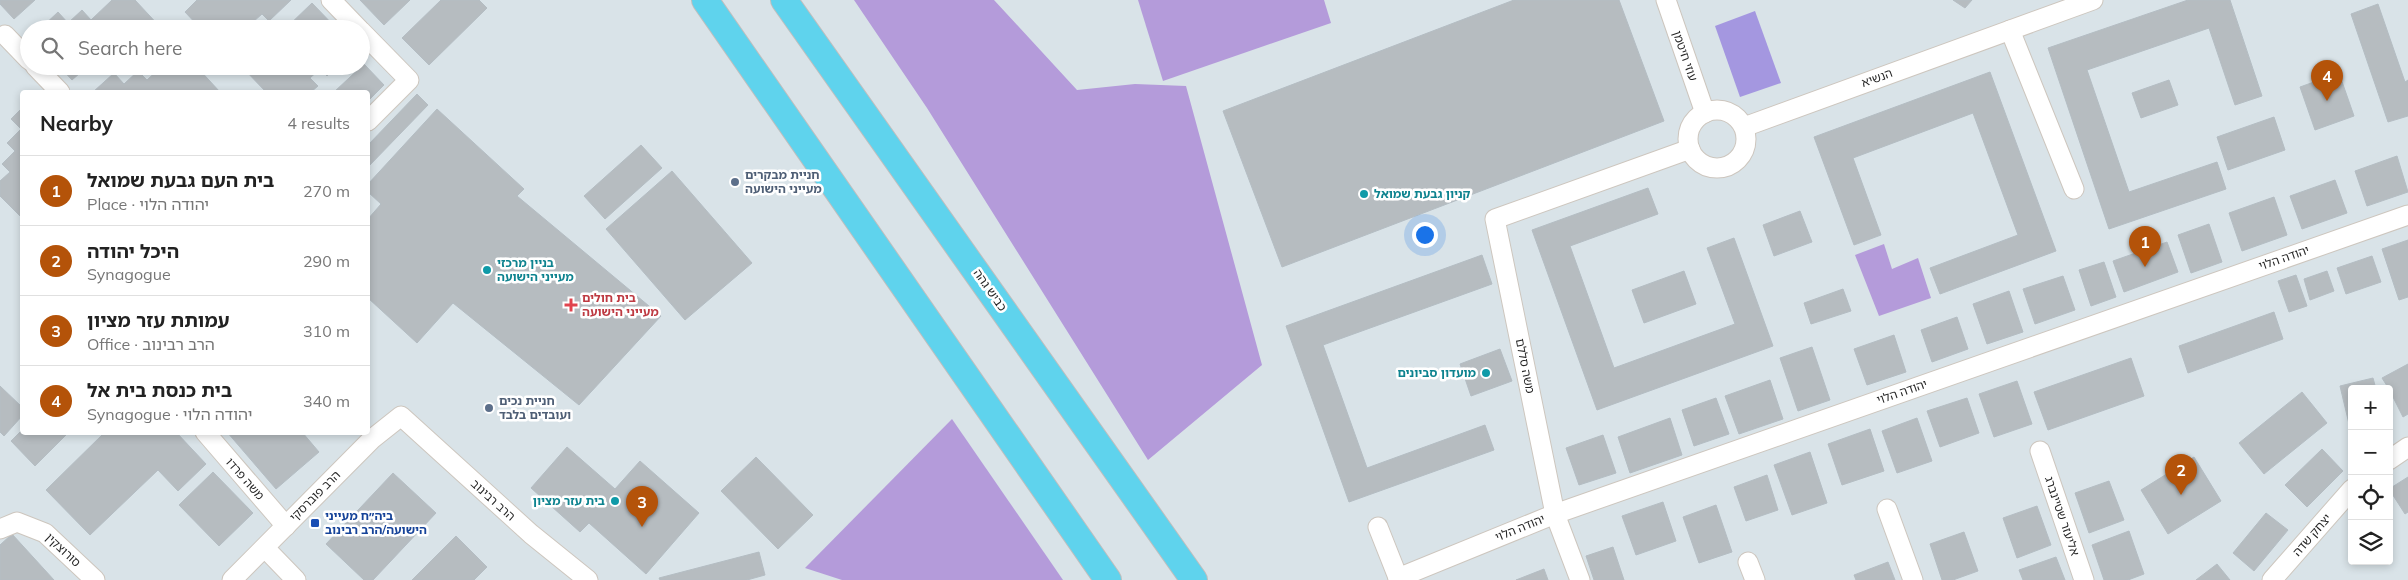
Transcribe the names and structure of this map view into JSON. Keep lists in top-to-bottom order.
{
  "streets": {
    "highway": ["כביש גהה"],
    "street": [
      "עוזי חיטמן",
      "הנשיא",
      "יהודה הלוי",
      "משה סללם",
      "משה פרדו",
      "הרב פוברסקי",
      "הרב רבינוב",
      "אליעזר שטיינברג",
      "יצחק שדה",
      "סורוצקין"
    ]
  },
  "crossings": [
    ["עוזי חיטמן", "הנשיא"],
    ["עוזי חיטמן", "משה סללם"],
    ["הנשיא", "משה סללם"],
    ["יהודה הלוי", "משה סללם"],
    ["משה פרדו", "הרב פוברסקי"],
    ["הרב פוברסקי", "הרב רבינוב"]
  ],
  "places": {
    "other": [
      "חניית מבקרים מעייני הישועה",
      "קניון גבעת שמואל",
      "בניין מרכזי מעייני הישועה",
      "מועדון סביונים",
      "חניית נכים ועובדים בלבד",
      "בית עזר מציון"
    ],
    "health": ["בית חולים מעייני הישועה"],
    "transit": ["ביה״ח מעייני הישועה/הרב רבינוב"]
  },
  "page": {
    "search": "Search here",
    "pins": [
      "4",
      "1",
      "2",
      "3"
    ],
    "heading": ["Nearby", "4 results"],
    "list": [
      {
        "mark": "1",
        "name": "בית העם גבעת שמואל",
        "note": "Place · יהודה הלוי",
        "value": "270 m"
      },
      {
        "mark": "2",
        "name": "היכל יהודה",
        "note": "Synagogue",
        "value": "290 m"
      },
      {
        "mark": "3",
        "name": "עמותת עזר מציון",
        "note": "Office · הרב רבינוב",
        "value": "310 m"
      },
      {
        "mark": "4",
        "name": "בית כנסת בית אל",
        "note": "Synagogue · יהודה הלוי",
        "value": "340 m"
      }
    ],
    "map_buttons": ["+", "−"]
  }
}
